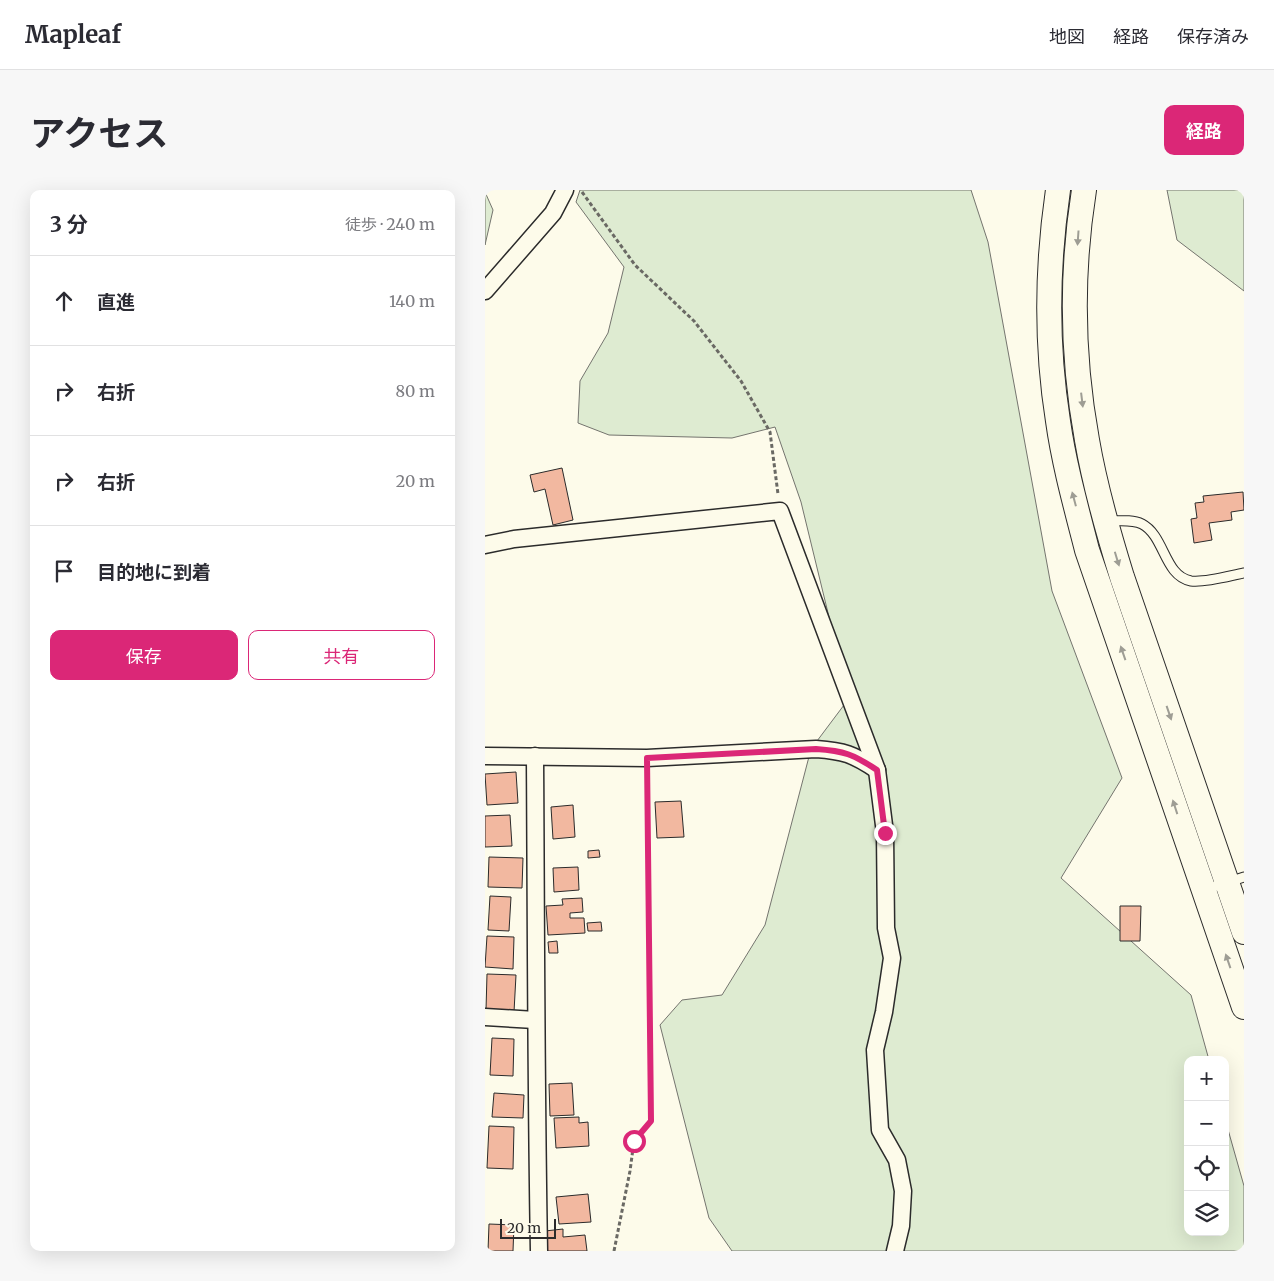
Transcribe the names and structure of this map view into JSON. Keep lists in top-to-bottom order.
{
  "scale_bar": "20 m",
  "page": {
    "header": "Mapleaf",
    "nav": ["地図", "経路", "保存済み"],
    "title": "アクセス",
    "buttons": [
      "経路",
      ["保存", "共有"]
    ],
    "heading": ["3 分", "徒歩 · 240 m"],
    "list": [
      ["直進", "140 m"],
      ["右折", "80 m"],
      ["右折", "20 m"],
      "目的地に到着"
    ],
    "map_buttons": ["+", "−"],
    "scale": "20 m"
  }
}
